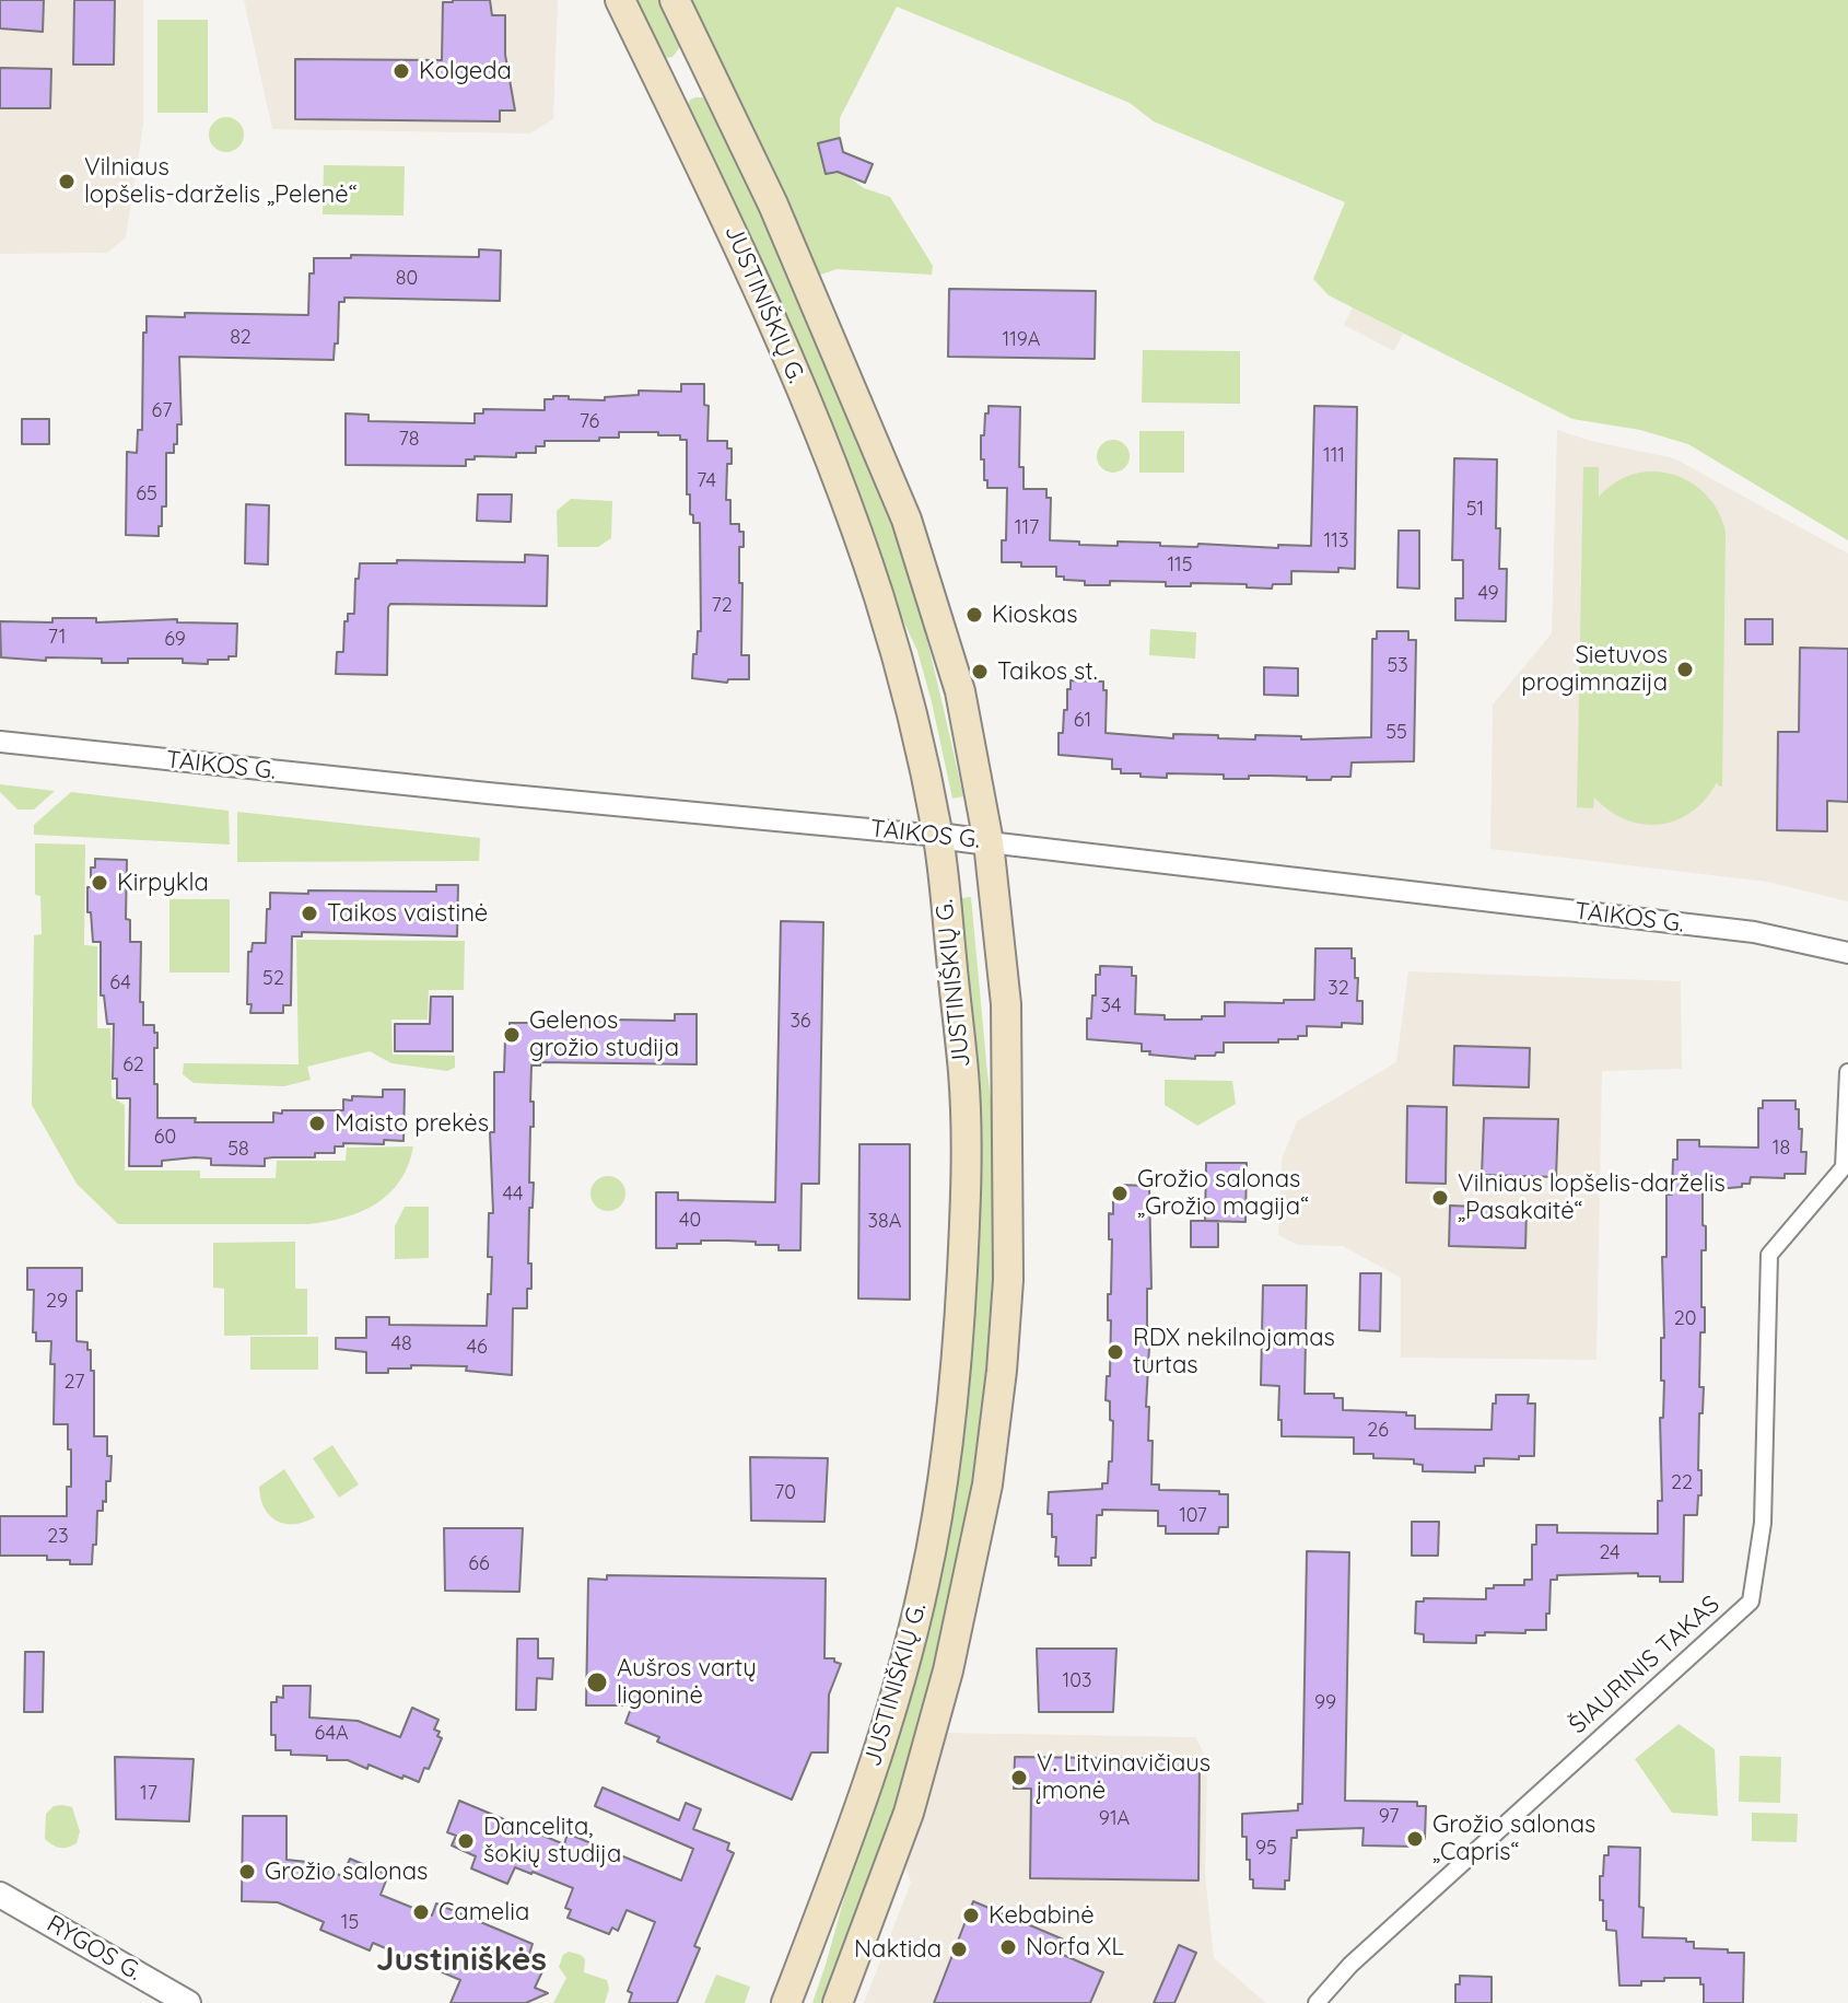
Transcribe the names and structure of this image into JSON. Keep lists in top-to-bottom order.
{
  "streets": {
    "main road": ["JUSTINIŠKIŲ G."],
    "street": ["TAIKOS G.", "ŠIAURINIS TAKAS", "RYGOS G."]
  },
  "crossings": [
    ["JUSTINIŠKIŲ G.", "TAIKOS G."]
  ],
  "districts": ["Justiniškės"],
  "places": [
    "Kolgeda",
    "Vilniaus lopšelis-darželis „Pelenė“",
    "Kioskas",
    "Sietuvos progimnazija",
    "Taikos st.",
    "Kirpykla",
    "Taikos vaistinė",
    "Gelenos grožio studija",
    "Maisto prekės",
    "Grožio salonas „Grožio magija“",
    "Vilniaus lopšelis-darželis „Pasakaitė“",
    "RDX nekilnojamas turtas",
    "Aušros vartų ligoninė",
    "V. Litvinavičiaus įmonė",
    "Grožio salonas „Capris“",
    "Dancelita, šokių studija",
    "Grožio salonas",
    "Camelia",
    "Kebabinė",
    "Norfa XL",
    "Naktida"
  ],
  "house_numbers": [
    "80",
    "82",
    "119A",
    "67",
    "76",
    "78",
    "111",
    "74",
    "65",
    "51",
    "117",
    "113",
    "115",
    "49",
    "72",
    "71",
    "69",
    "53",
    "61",
    "55",
    "52",
    "64",
    "32",
    "34",
    "36",
    "62",
    "60",
    "18",
    "58",
    "44",
    "40",
    "38A",
    "29",
    "20",
    "48",
    "46",
    "27",
    "26",
    "22",
    "70",
    "107",
    "23",
    "24",
    "66",
    "103",
    "99",
    "64A",
    "17",
    "97",
    "91A",
    "95",
    "15"
  ]
}
